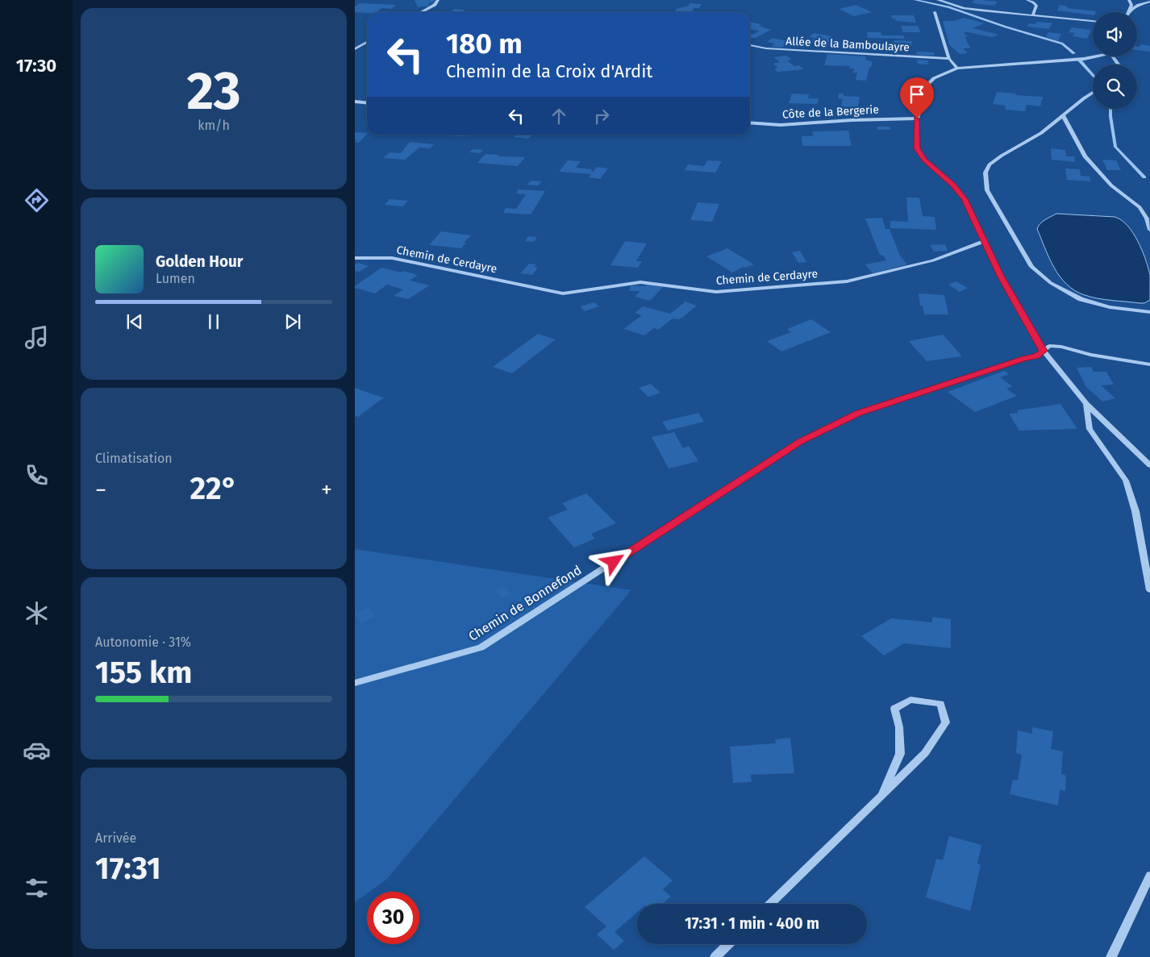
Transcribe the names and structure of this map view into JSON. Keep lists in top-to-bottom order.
{
  "streets": {
    "street": [
      "Allée de la Bamboulayre",
      "Côte de la Bergerie",
      "Chemin de Cerdayre",
      "Chemin de Bonnefond"
    ]
  },
  "page": {
    "tabs": "17:30",
    "tile": [
      ["23", "km/h"],
      "Climatisation",
      ["Autonomie · 31%", "155 km"],
      ["Arrivée", "17:31"]
    ],
    "turn": ["180 m", "Chemin de la Croix d'Ardit"],
    "song": ["Golden Hour", "Lumen"],
    "heat": ["−", "22°", "+"],
    "limit": "30",
    "trip": "17:31 · 1 min · 400 m"
  }
}
